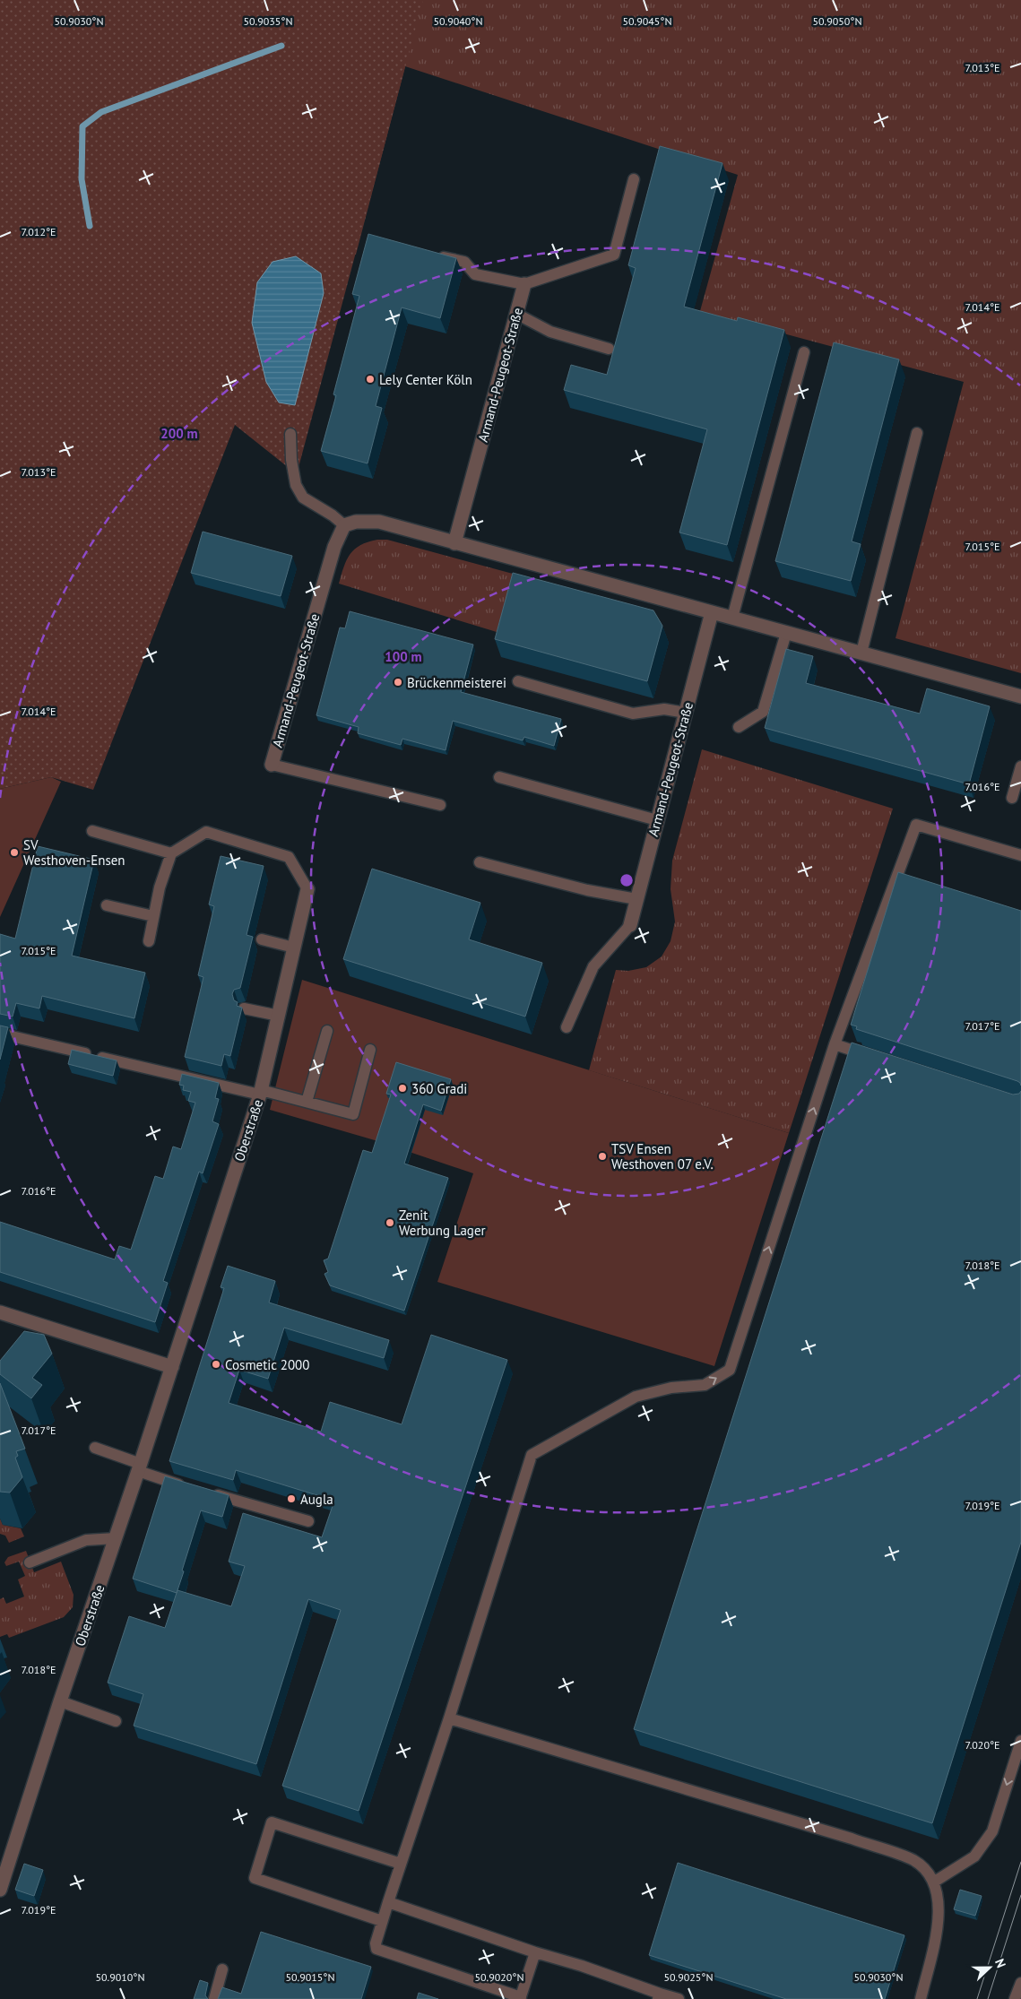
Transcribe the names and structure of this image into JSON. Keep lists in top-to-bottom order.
{
  "streets": {
    "street": ["Armand-Peugeot-Straße", "Oberstraße"]
  },
  "places": [
    "Lely Center Köln",
    "Brückenmeisterei",
    "SV Westhoven-Ensen",
    "360 Gradi",
    "TSV Ensen Westhoven 07 e.V.",
    "Zenit Werbung Lager",
    "Cosmetic 2000",
    "Augla"
  ],
  "north": "right",
  "coordinates": [
    "50.9030°N",
    "50.9035°N",
    "50.9040°N",
    "50.9045°N",
    "50.9050°N",
    "7.013°E",
    "7.012°E",
    "7.014°E",
    "7.015°E",
    "7.016°E",
    "7.017°E",
    "7.018°E",
    "7.019°E",
    "7.020°E",
    "50.9010°N",
    "50.9015°N",
    "50.9020°N",
    "50.9025°N"
  ],
  "rings": ["200 m", "100 m"]
}
